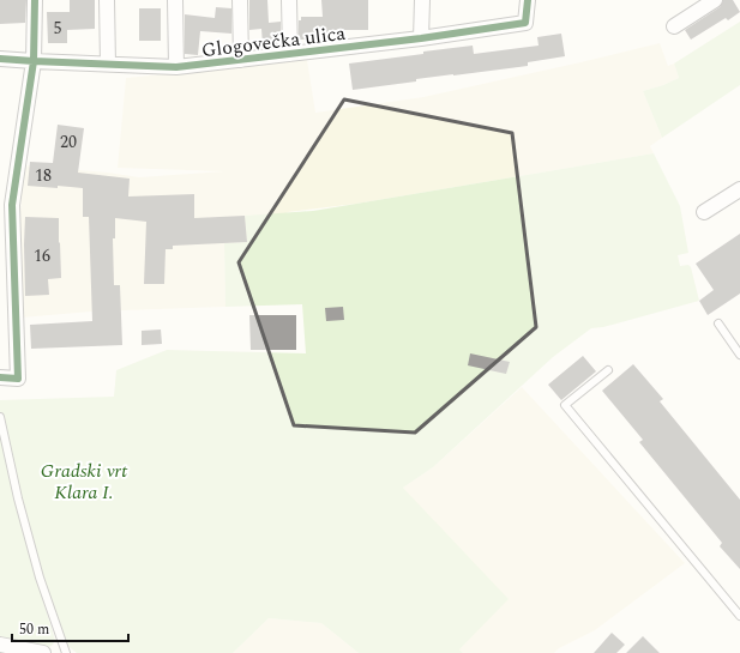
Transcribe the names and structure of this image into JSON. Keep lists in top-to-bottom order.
{
  "streets": {
    "street": ["Glogovečka ulica"]
  },
  "parks": ["Gradski vrt Klara I."],
  "house_numbers": [
    "5",
    "20",
    "18",
    "16"
  ],
  "scale_bar": "50 m"
}
